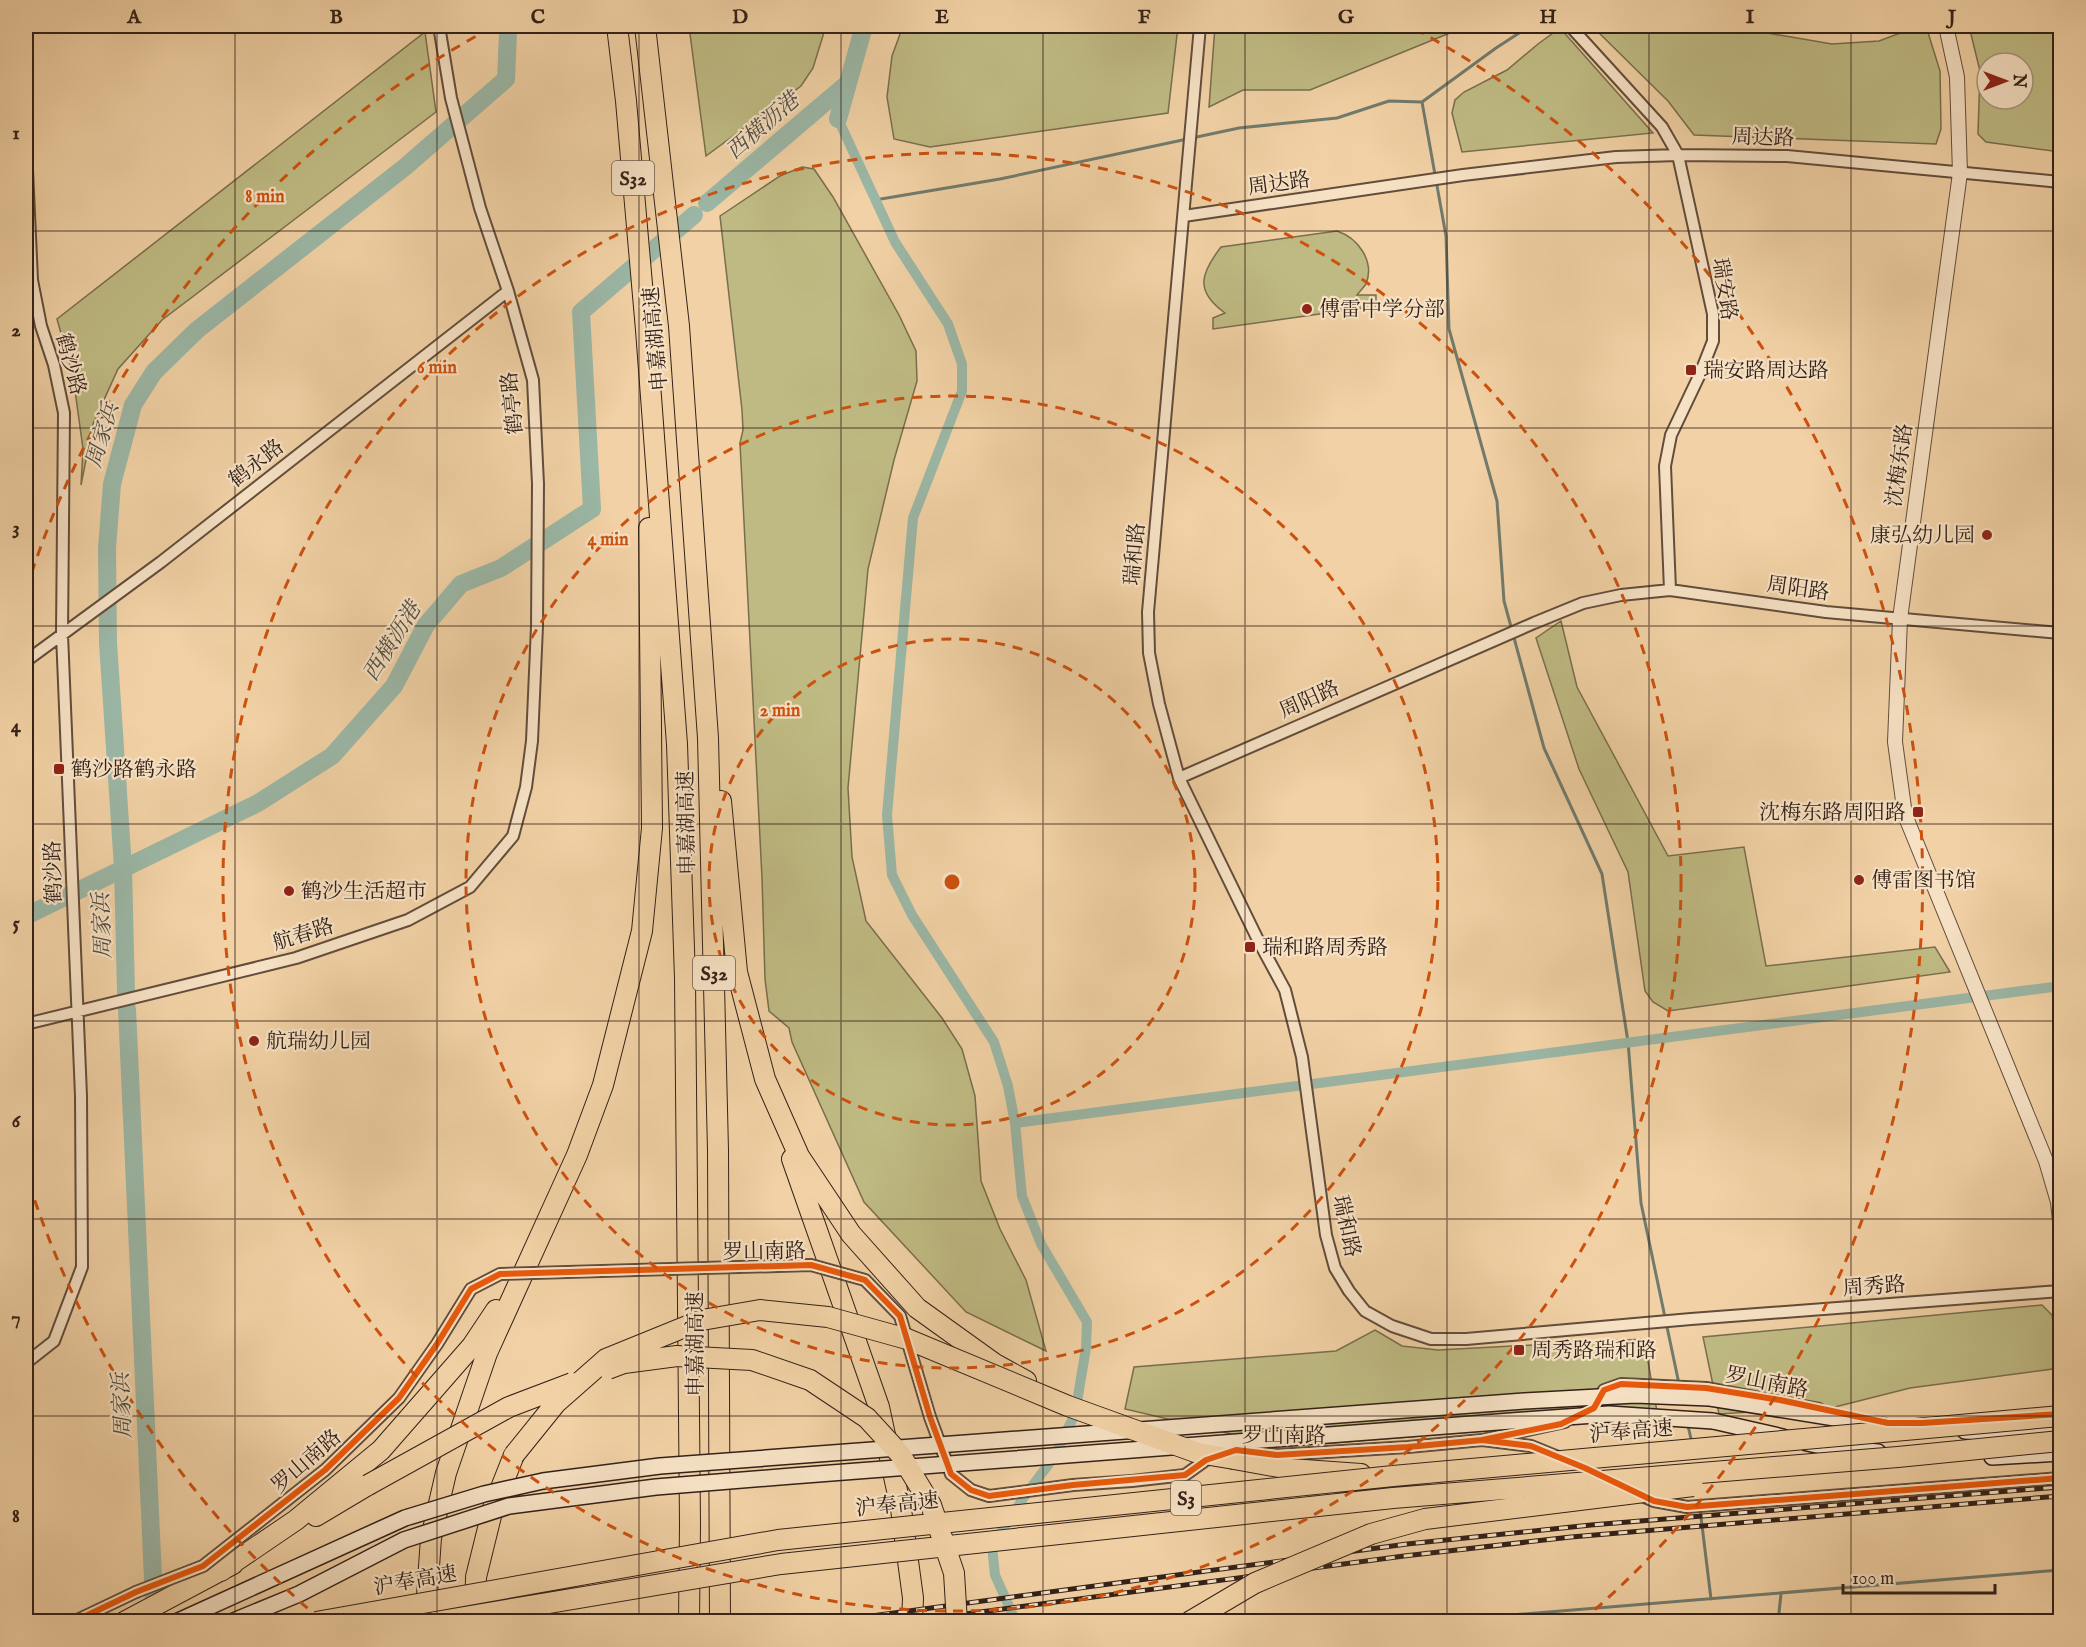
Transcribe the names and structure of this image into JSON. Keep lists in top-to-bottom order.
{
  "streets": {
    "highway": [
      "S32",
      "申嘉湖高速",
      "沪奉高速",
      "S3"
    ],
    "main road": ["罗山南路"],
    "street": [
      "周达路",
      "瑞安路",
      "鹤沙路",
      "鹤亭路",
      "鹤永路",
      "沈梅东路",
      "瑞和路",
      "周阳路",
      "航春路",
      "周秀路"
    ]
  },
  "crossings": [
    ["周达路", "瑞安路"],
    ["周达路", "沈梅东路"],
    ["周达路", "瑞和路"],
    ["瑞安路", "周阳路"],
    ["鹤沙路", "鹤永路"],
    ["鹤沙路", "航春路"],
    ["鹤亭路", "鹤永路"],
    ["鹤亭路", "航春路"],
    ["沈梅东路", "周阳路"],
    ["瑞和路", "周阳路"],
    ["瑞和路", "周秀路"],
    ["罗山南路", "沪奉高速"]
  ],
  "water": ["西横沥港", "周家浜"],
  "places": {
    "other": [
      "傅雷中学分部",
      "康弘幼儿园",
      "傅雷图书馆",
      "鹤沙生活超市",
      "航瑞幼儿园"
    ],
    "transit": [
      "瑞安路周达路",
      "鹤沙路鹤永路",
      "沈梅东路周阳路",
      "瑞和路周秀路",
      "周秀路瑞和路"
    ]
  },
  "scale_bar": "100 m",
  "north": "right",
  "grid": {
    "columns": [
      "A",
      "B",
      "C",
      "D",
      "E",
      "F",
      "G",
      "H",
      "I",
      "J"
    ],
    "rows": [
      "1",
      "2",
      "3",
      "4",
      "5",
      "6",
      "7",
      "8"
    ]
  },
  "rings": [
    "8 min",
    "6 min",
    "4 min",
    "2 min"
  ]
}
